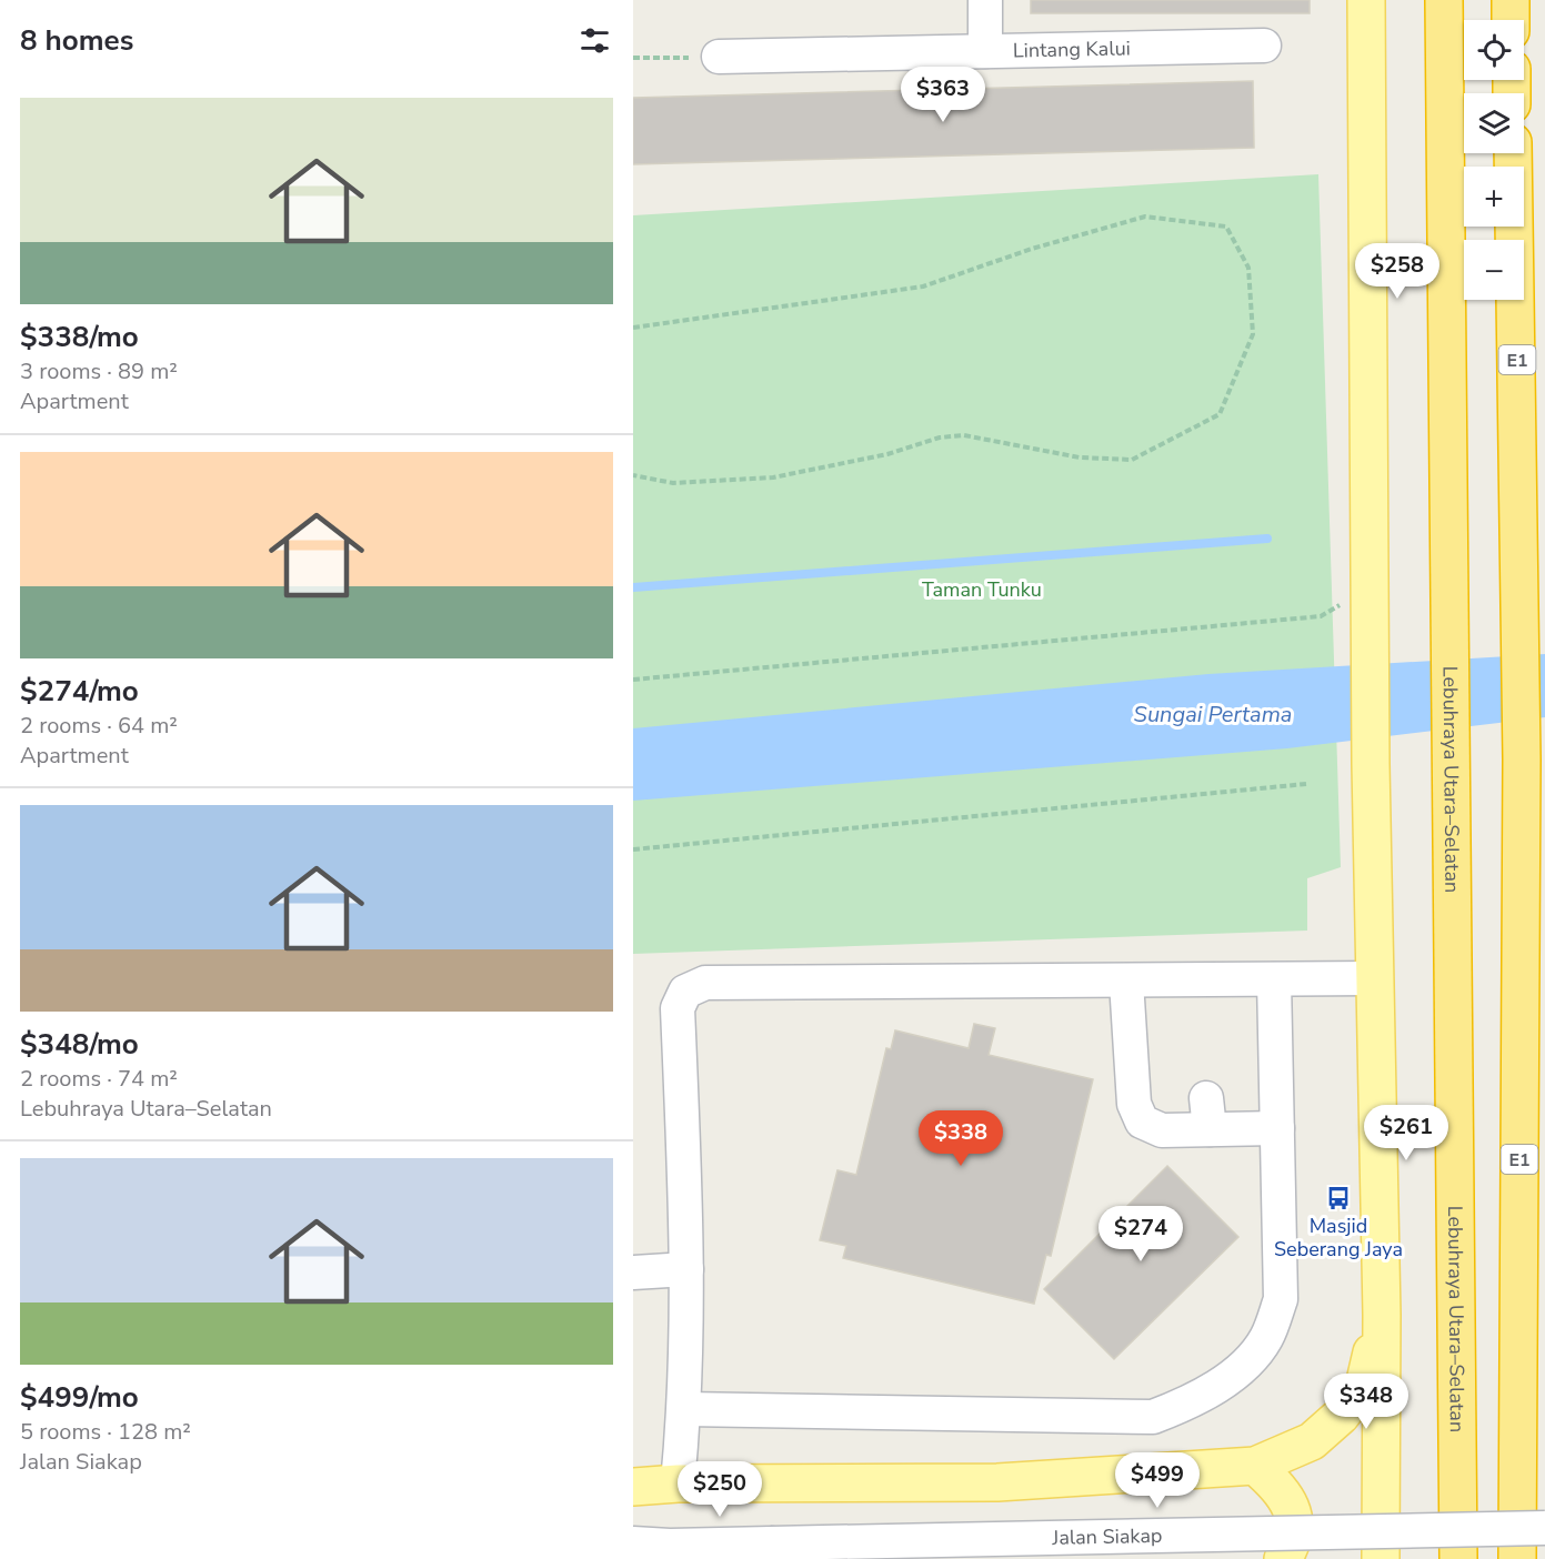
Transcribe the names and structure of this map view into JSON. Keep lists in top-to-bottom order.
{
  "streets": {
    "highway": ["E1", "Lebuhraya Utara–Selatan"],
    "street": ["Lintang Kalui", "Jalan Siakap"]
  },
  "water": ["Sungai Pertama"],
  "parks": ["Taman Tunku"],
  "places": {
    "bus stop": ["Masjid Seberang Jaya"]
  },
  "page": {
    "heading": "8 homes",
    "map_buttons": ["+", "−"],
    "price": [
      "$363",
      "$258",
      "$261",
      "$338",
      "$274",
      "$348",
      "$499",
      "$250"
    ],
    "list": [
      {
        "name": "$338/mo",
        "note": "3 rooms · 89 m² · Apartment"
      },
      {
        "name": "$274/mo",
        "note": "2 rooms · 64 m² · Apartment"
      },
      {
        "name": "$348/mo",
        "note": "2 rooms · 74 m² · Lebuhraya Utara–Selatan"
      },
      {
        "name": "$499/mo",
        "note": "5 rooms · 128 m² · Jalan Siakap"
      }
    ]
  }
}
